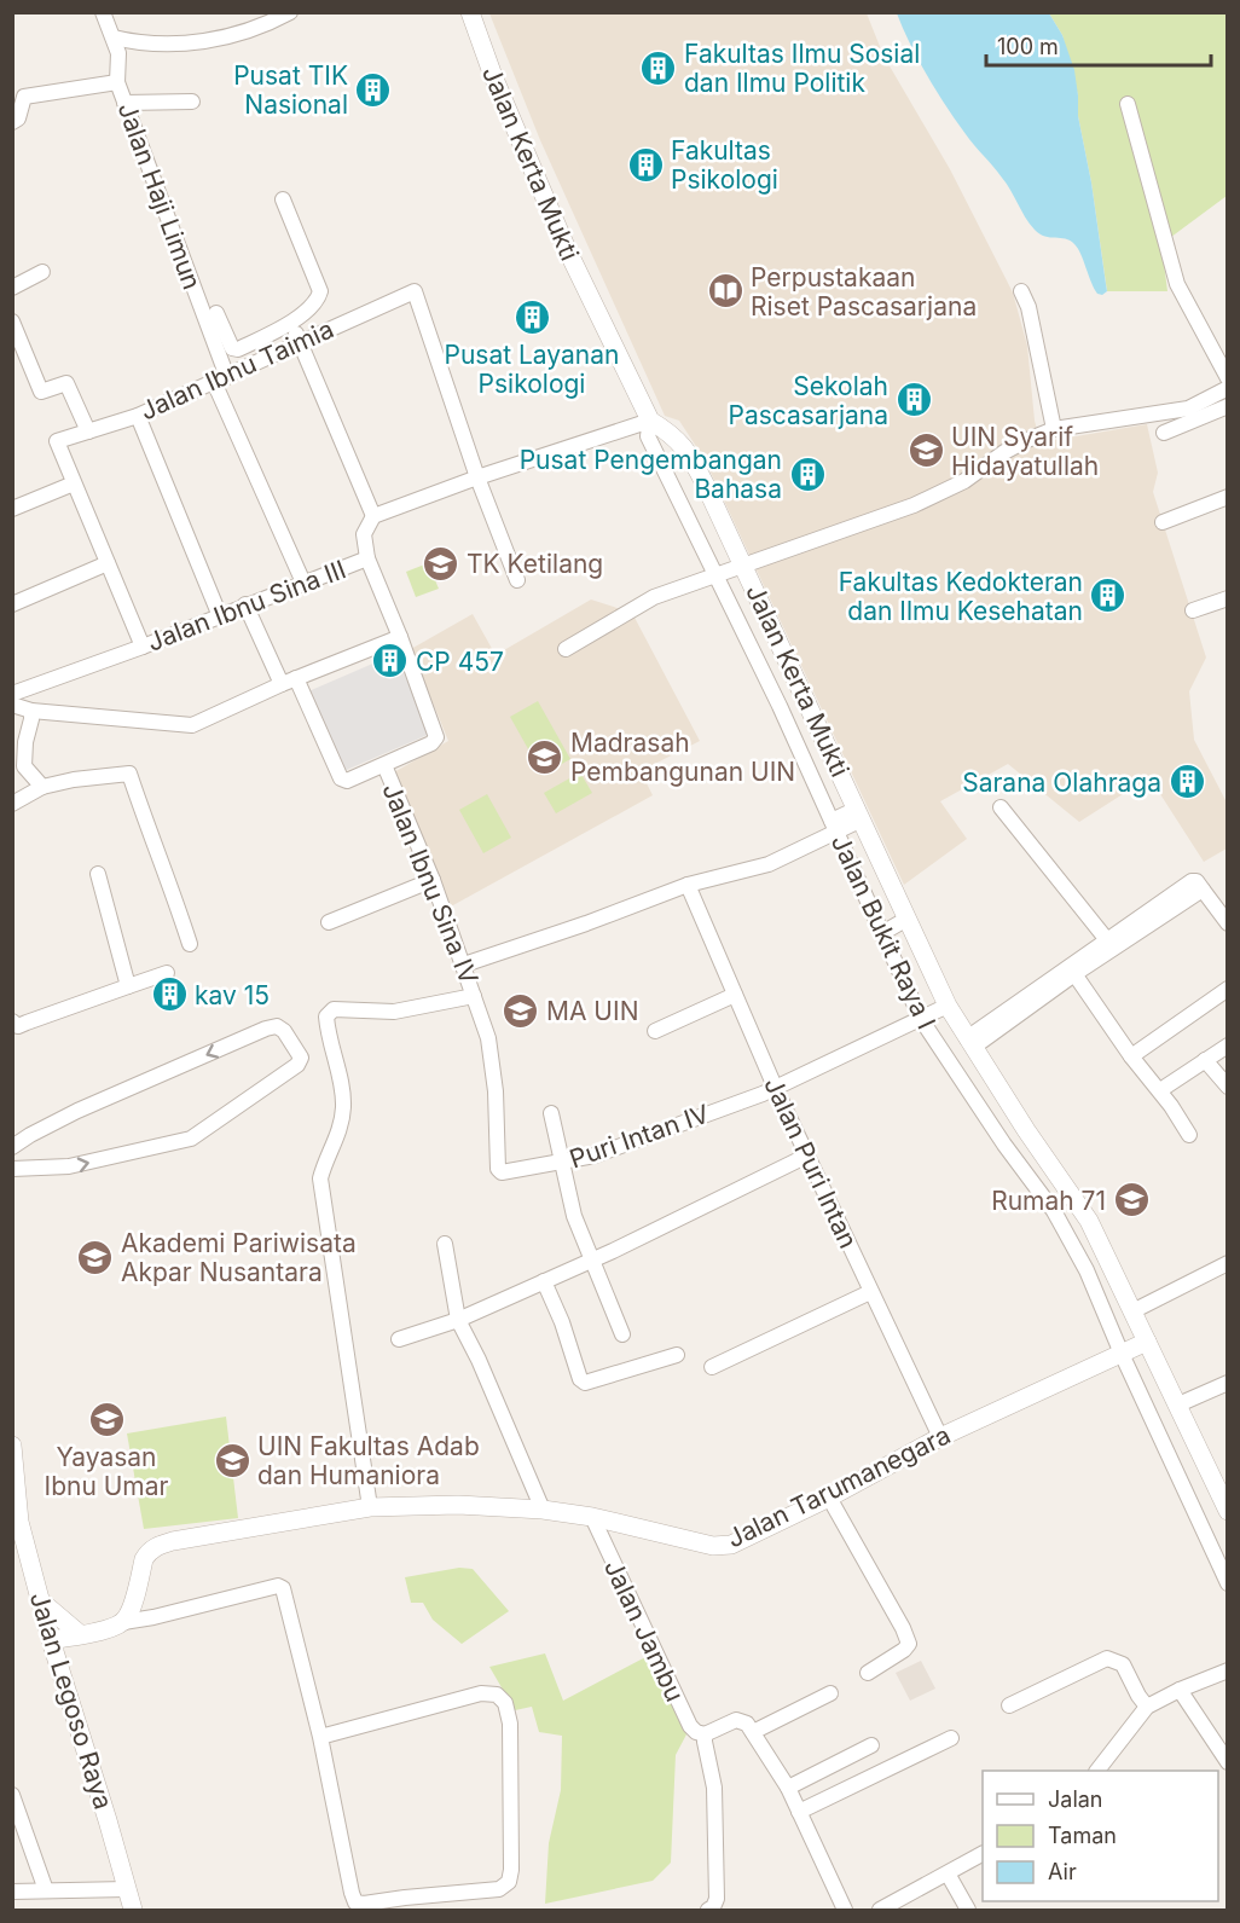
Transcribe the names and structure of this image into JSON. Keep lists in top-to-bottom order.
{
  "streets": {
    "street": [
      "Jalan Kerta Mukti",
      "Jalan Haji Limun",
      "Jalan Ibnu Taimia",
      "Jalan Ibnu Sina III",
      "Jalan Ibnu Sina IV",
      "Jalan Bukit Raya I",
      "Puri Intan IV",
      "Jalan Puri Intan",
      "Jalan Tarumanegara",
      "Jalan Jambu",
      "Jalan Legoso Raya"
    ]
  },
  "crossings": [
    ["Jalan Kerta Mukti", "Jalan Bukit Raya I"],
    ["Jalan Kerta Mukti", "Puri Intan IV"],
    ["Jalan Kerta Mukti", "Jalan Tarumanegara"],
    ["Jalan Haji Limun", "Jalan Ibnu Taimia"],
    ["Jalan Haji Limun", "Jalan Ibnu Sina III"],
    ["Jalan Ibnu Sina III", "Jalan Ibnu Sina IV"],
    ["Jalan Ibnu Sina IV", "Puri Intan IV"],
    ["Jalan Bukit Raya I", "Puri Intan IV"],
    ["Jalan Bukit Raya I", "Jalan Tarumanegara"],
    ["Puri Intan IV", "Jalan Puri Intan"],
    ["Jalan Puri Intan", "Jalan Tarumanegara"],
    ["Jalan Tarumanegara", "Jalan Jambu"]
  ],
  "places": {
    "building": [
      "Fakultas Ilmu Sosial dan Ilmu Politik",
      "Pusat TIK Nasional",
      "Fakultas Psikologi",
      "Pusat Layanan Psikologi",
      "Sekolah Pascasarjana",
      "Pusat Pengembangan Bahasa",
      "Fakultas Kedokteran dan Ilmu Kesehatan",
      "CP 457",
      "Sarana Olahraga",
      "kav 15"
    ],
    "library": ["Perpustakaan Riset Pascasarjana"],
    "school or university": [
      "UIN Syarif Hidayatullah",
      "TK Ketilang",
      "Madrasah Pembangunan UIN",
      "MA UIN",
      "Rumah 71",
      "Akademi Pariwisata Akpar Nusantara",
      "Yayasan Ibnu Umar",
      "UIN Fakultas Adab dan Humaniora"
    ]
  },
  "legend": ["Jalan", "Taman", "Air"],
  "scale_bar": "100 m"
}
